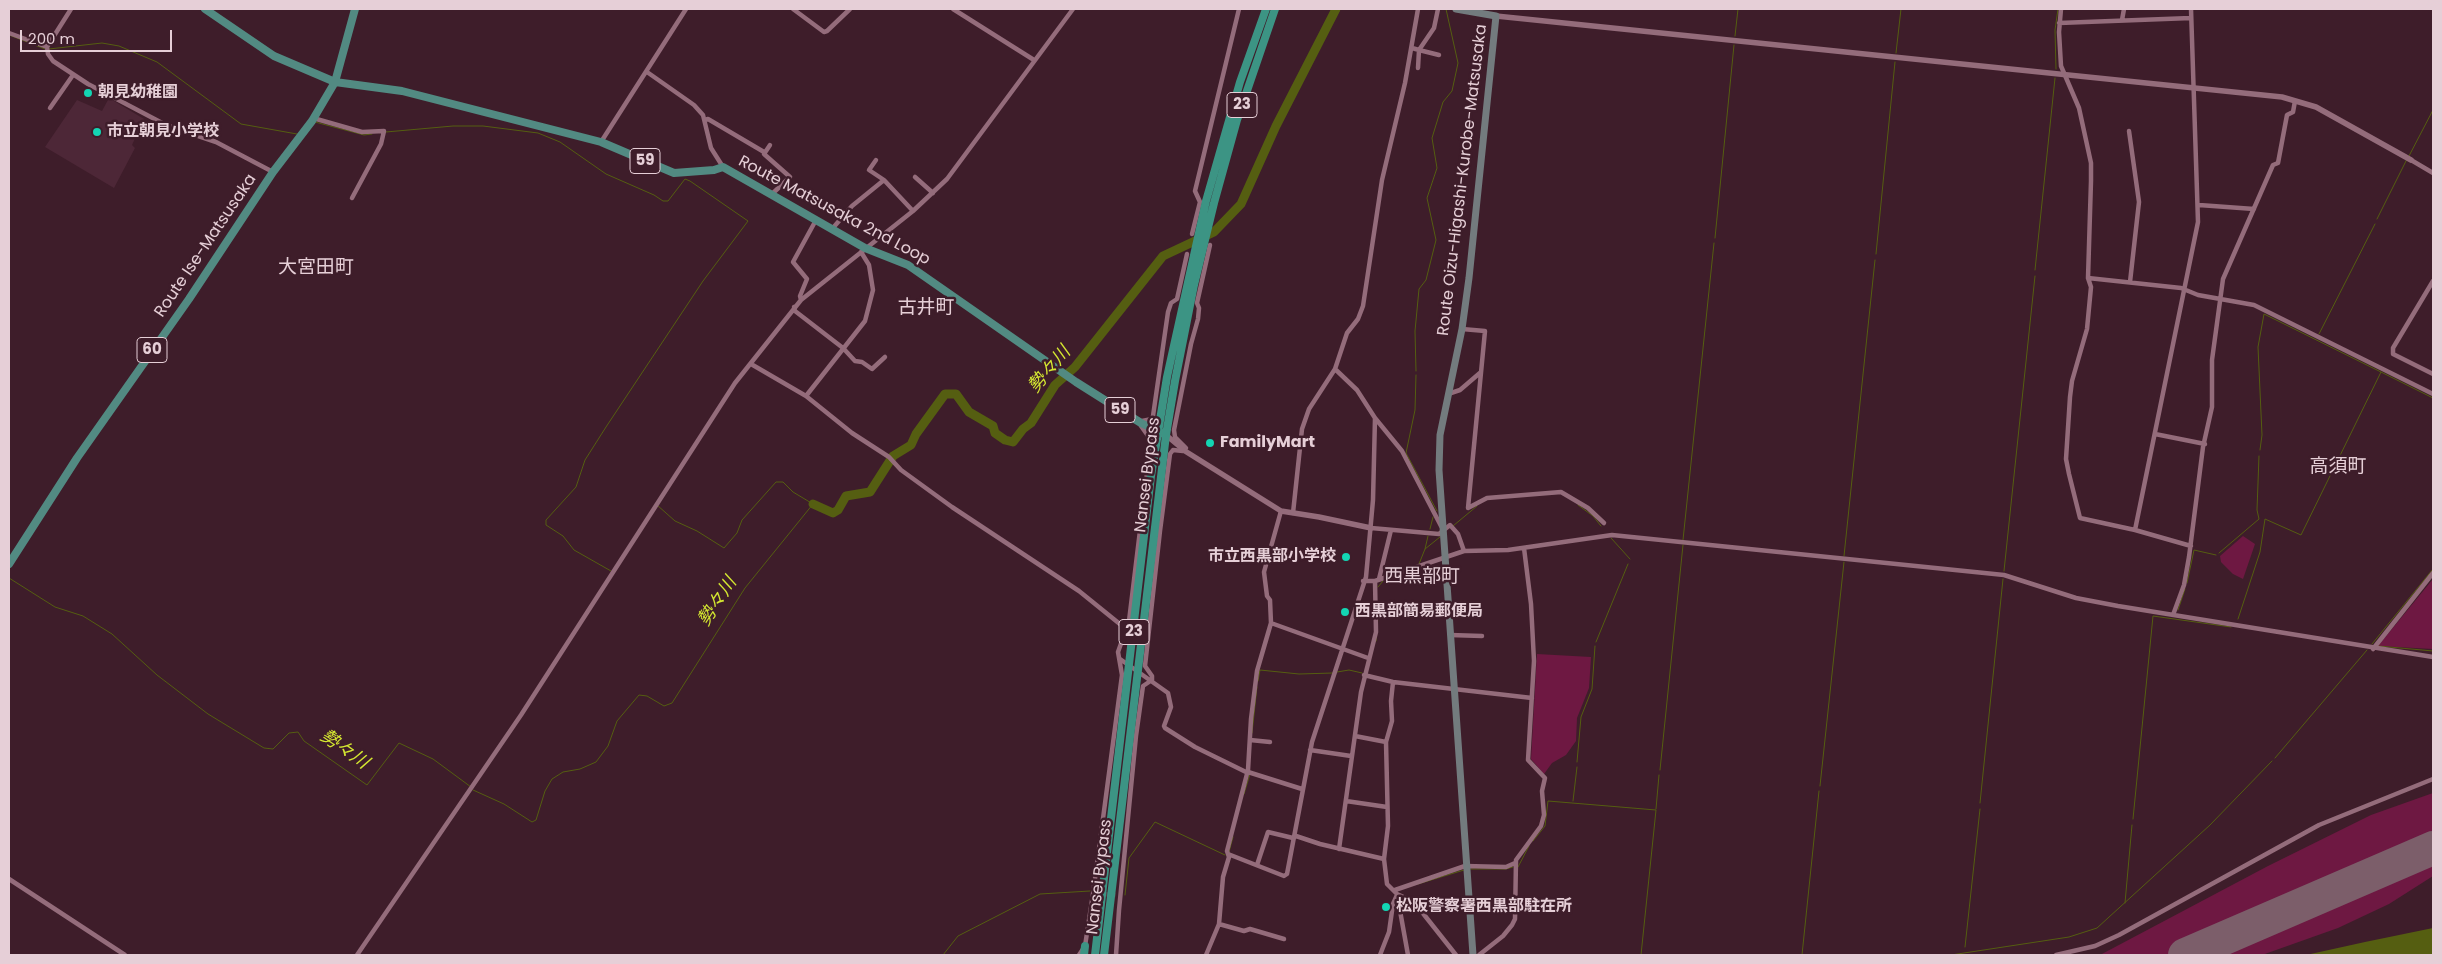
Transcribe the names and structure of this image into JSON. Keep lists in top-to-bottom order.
{
  "streets": {
    "highway": ["23", "Nansei Bypass"],
    "main road": [
      "59",
      "Route Oizu-Higashi-Kurobe-Matsusaka",
      "Route Matsusaka 2nd Loop",
      "Route Ise-Matsusaka",
      "60"
    ]
  },
  "crossings": [
    ["Route Matsusaka 2nd Loop", "Route Ise-Matsusaka"],
    ["Route Matsusaka 2nd Loop", "Nansei Bypass"]
  ],
  "districts": [
    "大宮田町",
    "古井町",
    "高須町",
    "西黒部町"
  ],
  "water": ["勢々川"],
  "places": [
    "朝見幼稚園",
    "市立朝見小学校",
    "FamilyMart",
    "市立西黒部小学校",
    "西黒部簡易郵便局",
    "松阪警察署西黒部駐在所"
  ],
  "scale_bar": "200 m"
}
